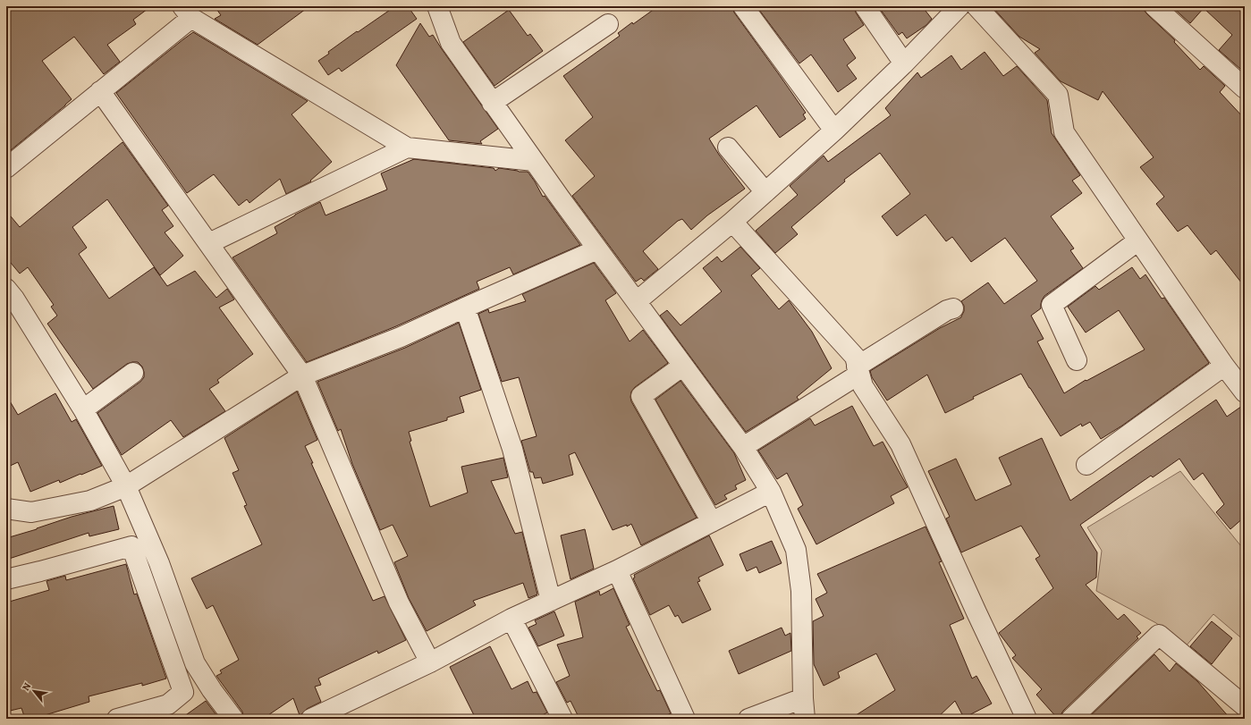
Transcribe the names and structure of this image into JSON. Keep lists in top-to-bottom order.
{
  "north": "top left"
}
